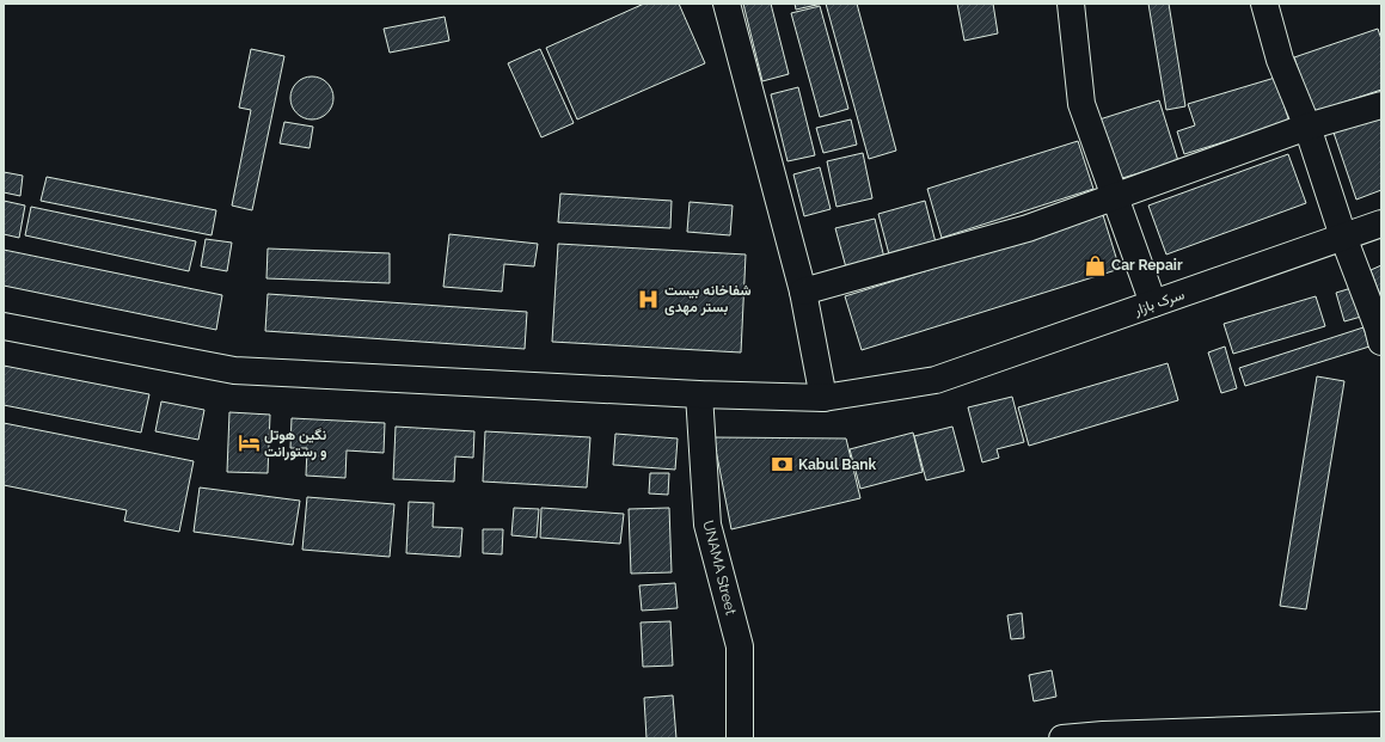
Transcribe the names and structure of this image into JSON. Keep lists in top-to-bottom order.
{
  "streets": {
    "main road": ["سرک بازار", "UNAMA Street"]
  },
  "crossings": [
    ["سرک بازار", "UNAMA Street"]
  ],
  "places": {
    "shop": ["Car Repair"],
    "hospital": ["شفاخانه بیست بستر مهدی"],
    "hotel": ["نگین هوتل و رستورانت"],
    "bank": ["Kabul Bank"]
  }
}
